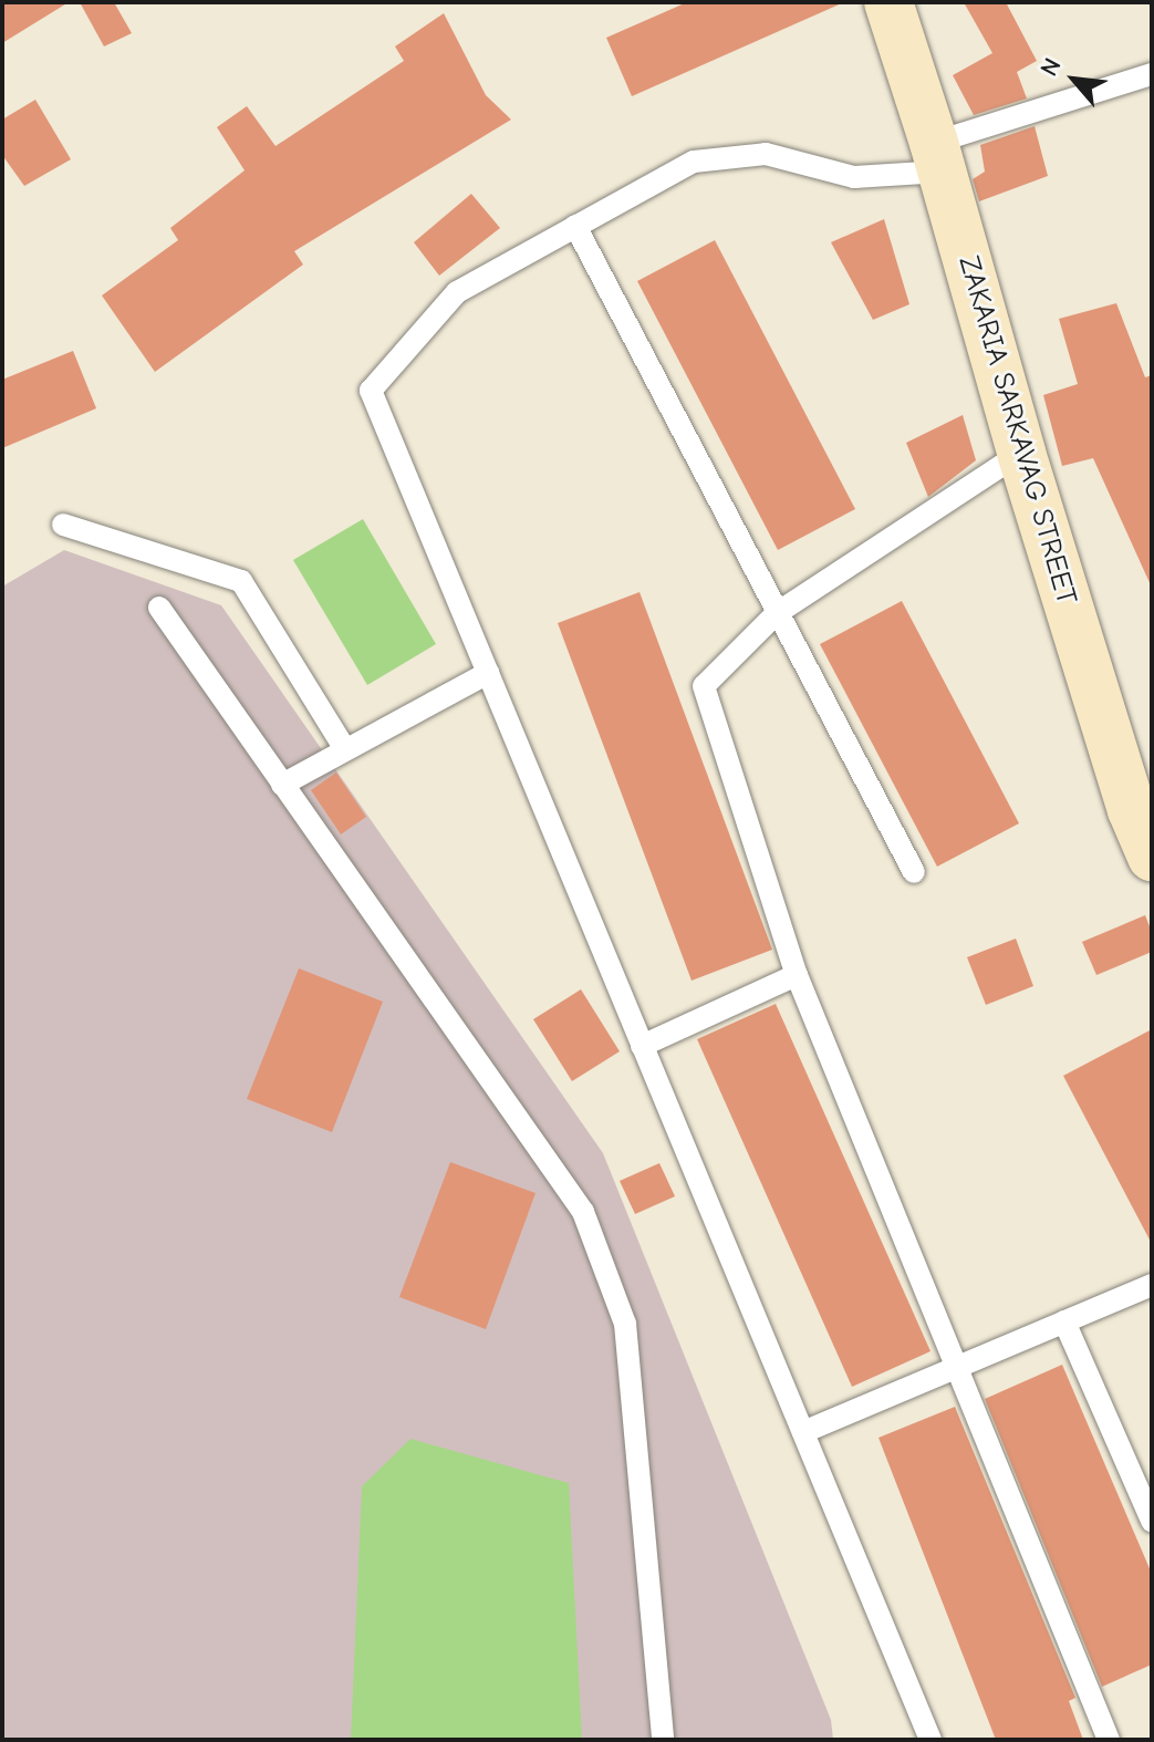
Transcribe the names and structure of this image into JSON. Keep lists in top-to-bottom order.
{
  "streets": {
    "main road": ["ZAKARIA SARKAVAG STREET"]
  },
  "north": "top left"
}
